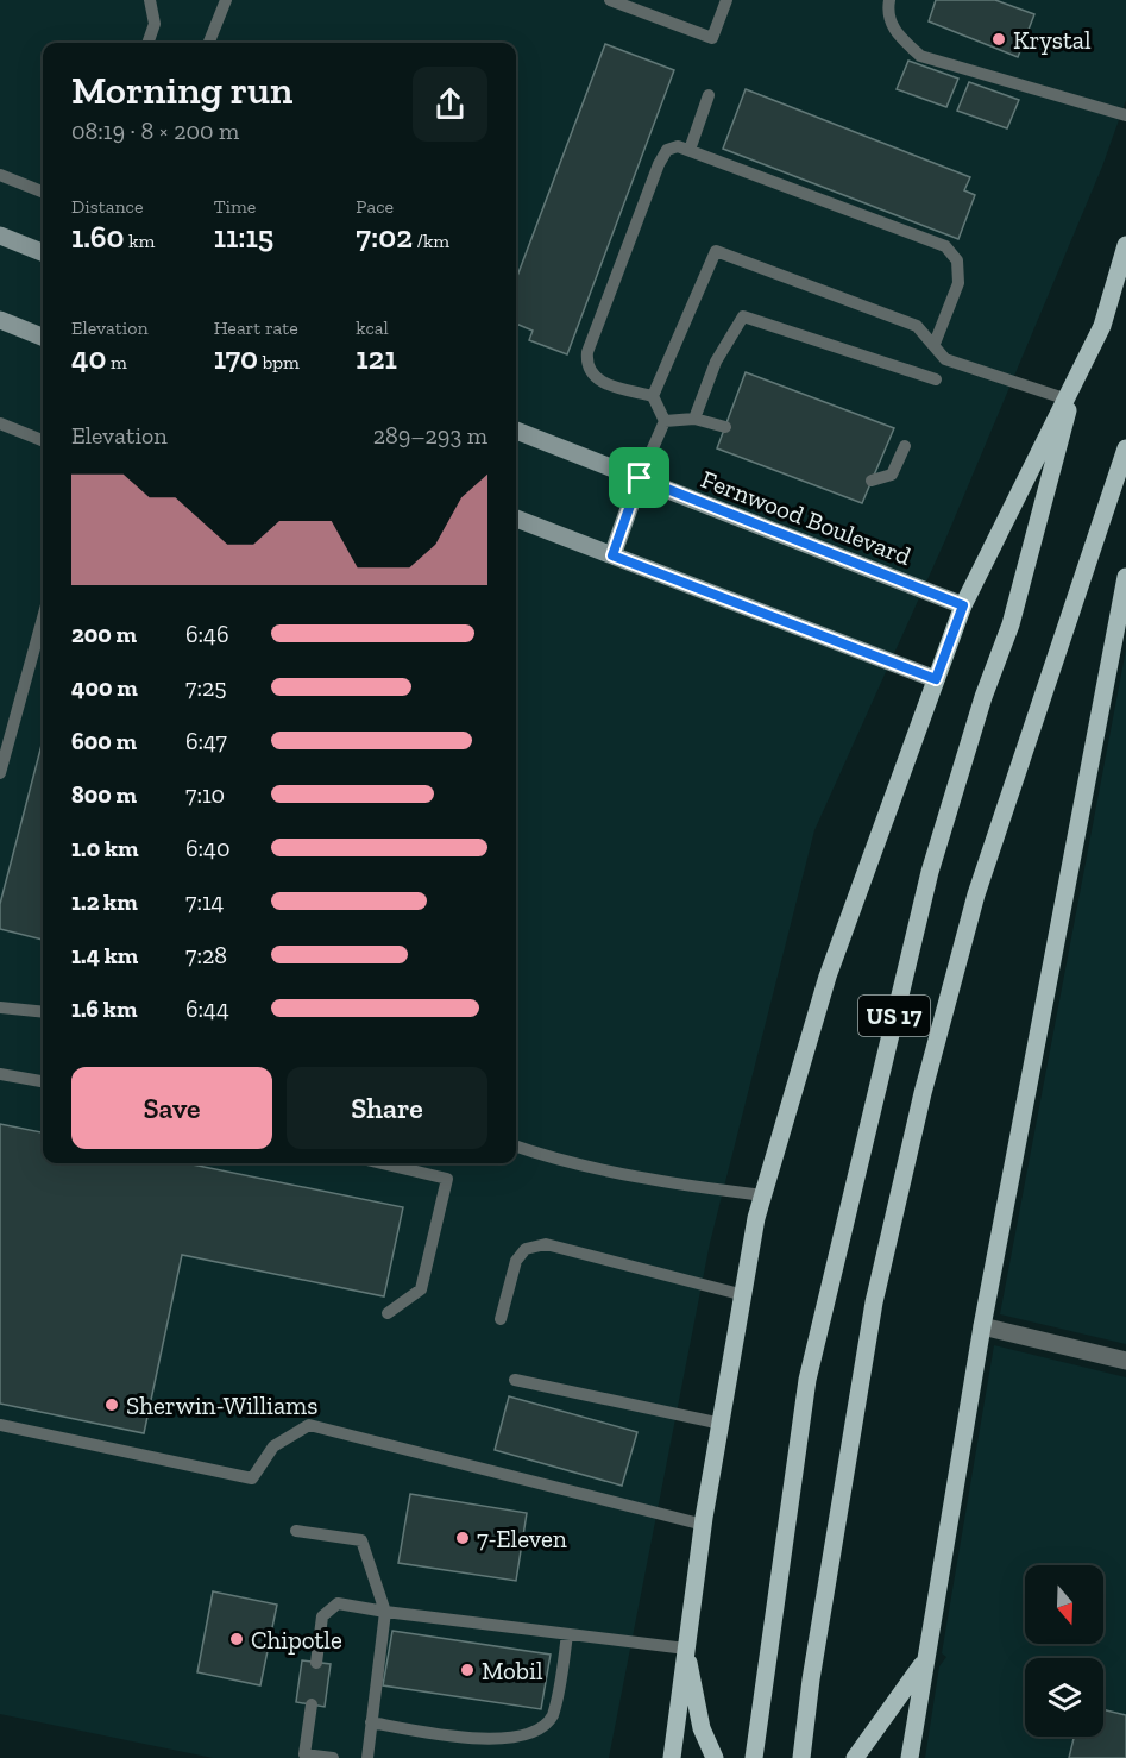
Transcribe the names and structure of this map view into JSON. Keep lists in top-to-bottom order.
{
  "streets": {
    "main road": ["US 17"],
    "street": ["Fernwood Boulevard"]
  },
  "places": [
    "Krystal",
    "Sherwin-Williams",
    "7-Eleven",
    "Chipotle",
    "Mobil"
  ],
  "north": "bottom",
  "page": {
    "heading": ["Morning run", "08:19 · 8 × 200 m"],
    "stats": [
      ["Distance", "1.60 km"],
      ["Time", "11:15"],
      ["Pace", "7:02 /km"],
      ["Elevation", "40 m"],
      ["Heart rate", "170 bpm"],
      ["kcal", "121"]
    ],
    "chart": ["Elevation", "289–293 m"],
    "list": [
      {
        "name": "200 m",
        "note": "6:46"
      },
      {
        "name": "400 m",
        "note": "7:25"
      },
      {
        "name": "600 m",
        "note": "6:47"
      },
      {
        "name": "800 m",
        "note": "7:10"
      },
      {
        "name": "1.0 km",
        "note": "6:40"
      },
      {
        "name": "1.2 km",
        "note": "7:14"
      },
      {
        "name": "1.4 km",
        "note": "7:28"
      },
      {
        "name": "1.6 km",
        "note": "6:44"
      }
    ],
    "buttons": ["Save", "Share"]
  }
}
